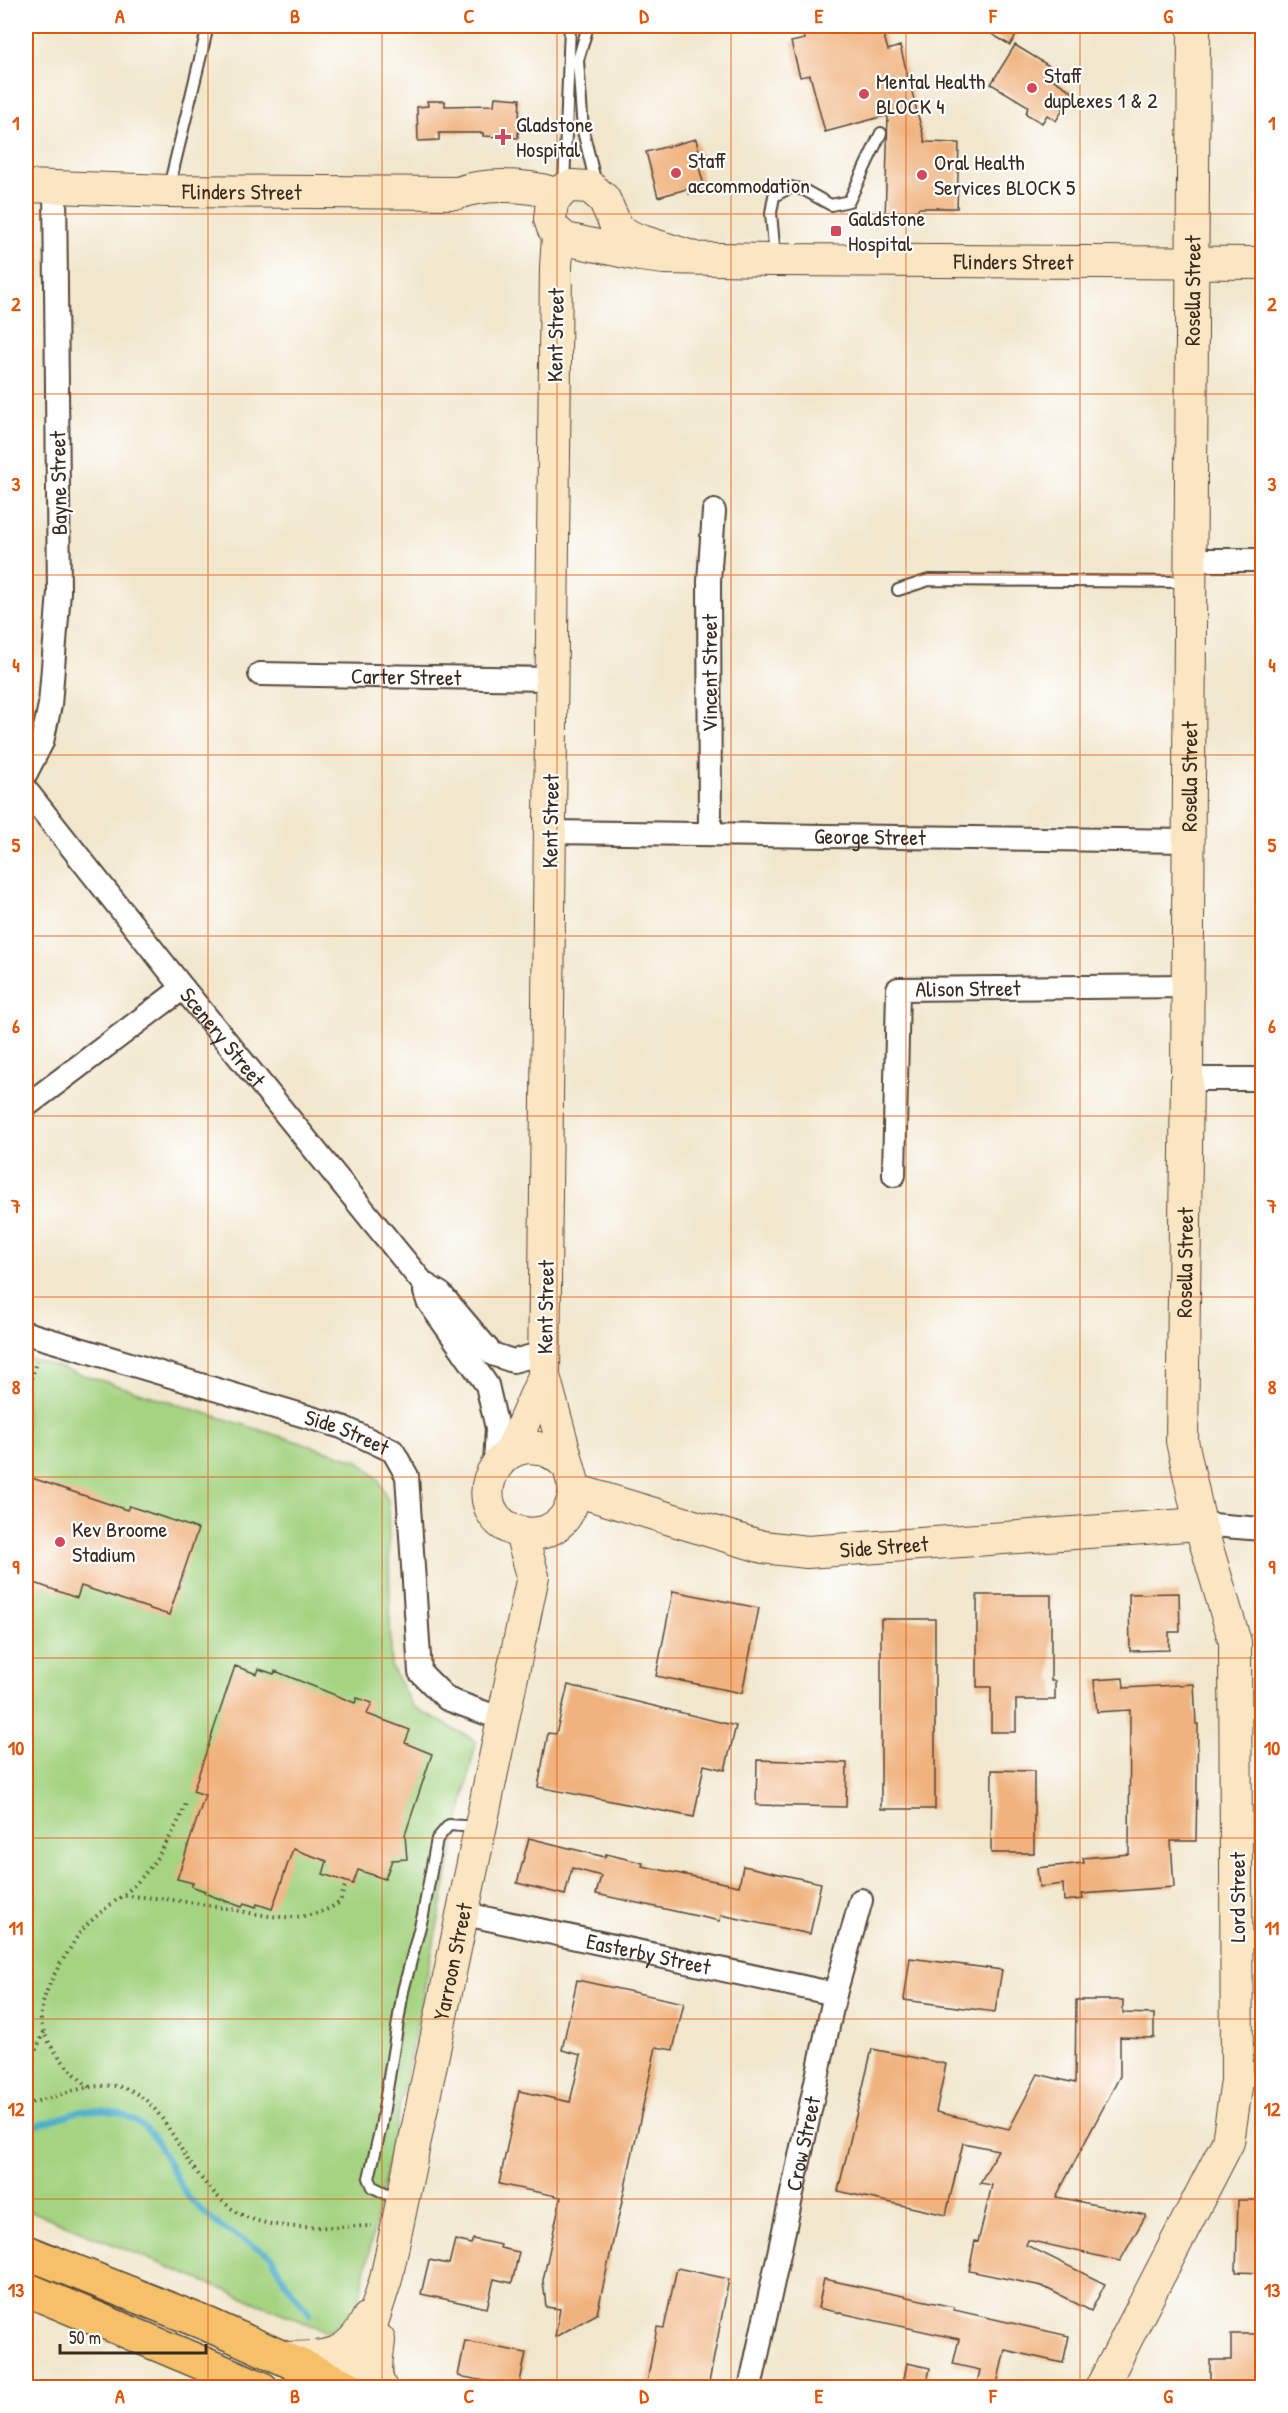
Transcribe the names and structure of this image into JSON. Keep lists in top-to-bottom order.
{
  "streets": {
    "street": [
      "Flinders Street",
      "Rosella Street",
      "Kent Street",
      "Bayne Street",
      "Vincent Street",
      "Carter Street",
      "George Street",
      "Alison Street",
      "Scenery Street",
      "Side Street",
      "Lord Street",
      "Easterby Street",
      "Yarroon Street",
      "Crow Street"
    ]
  },
  "crossings": [
    ["Flinders Street", "Rosella Street"],
    ["Flinders Street", "Kent Street"],
    ["Flinders Street", "Bayne Street"],
    ["Rosella Street", "George Street"],
    ["Rosella Street", "Alison Street"],
    ["Rosella Street", "Side Street"],
    ["Rosella Street", "Lord Street"],
    ["Kent Street", "Carter Street"],
    ["Kent Street", "George Street"],
    ["Kent Street", "Scenery Street"],
    ["Kent Street", "Side Street"],
    ["Kent Street", "Yarroon Street"],
    ["Vincent Street", "George Street"],
    ["Scenery Street", "Side Street"],
    ["Scenery Street", "Yarroon Street"],
    ["Side Street", "Lord Street"],
    ["Side Street", "Yarroon Street"],
    ["Easterby Street", "Yarroon Street"],
    ["Easterby Street", "Crow Street"]
  ],
  "places": {
    "other": [
      "Staff duplexes 1 & 2",
      "Mental Health BLOCK 4",
      "Staff accommodation",
      "Oral Health Services BLOCK 5",
      "Kev Broome Stadium"
    ],
    "health": ["Gladstone Hospital"],
    "transit": ["Galdstone Hospital"]
  },
  "scale_bar": "50 m",
  "grid": {
    "columns": [
      "A",
      "B",
      "C",
      "D",
      "E",
      "F",
      "G"
    ],
    "rows": [
      "1",
      "2",
      "3",
      "4",
      "5",
      "6",
      "7",
      "8",
      "9",
      "10",
      "11",
      "12",
      "13"
    ]
  }
}
